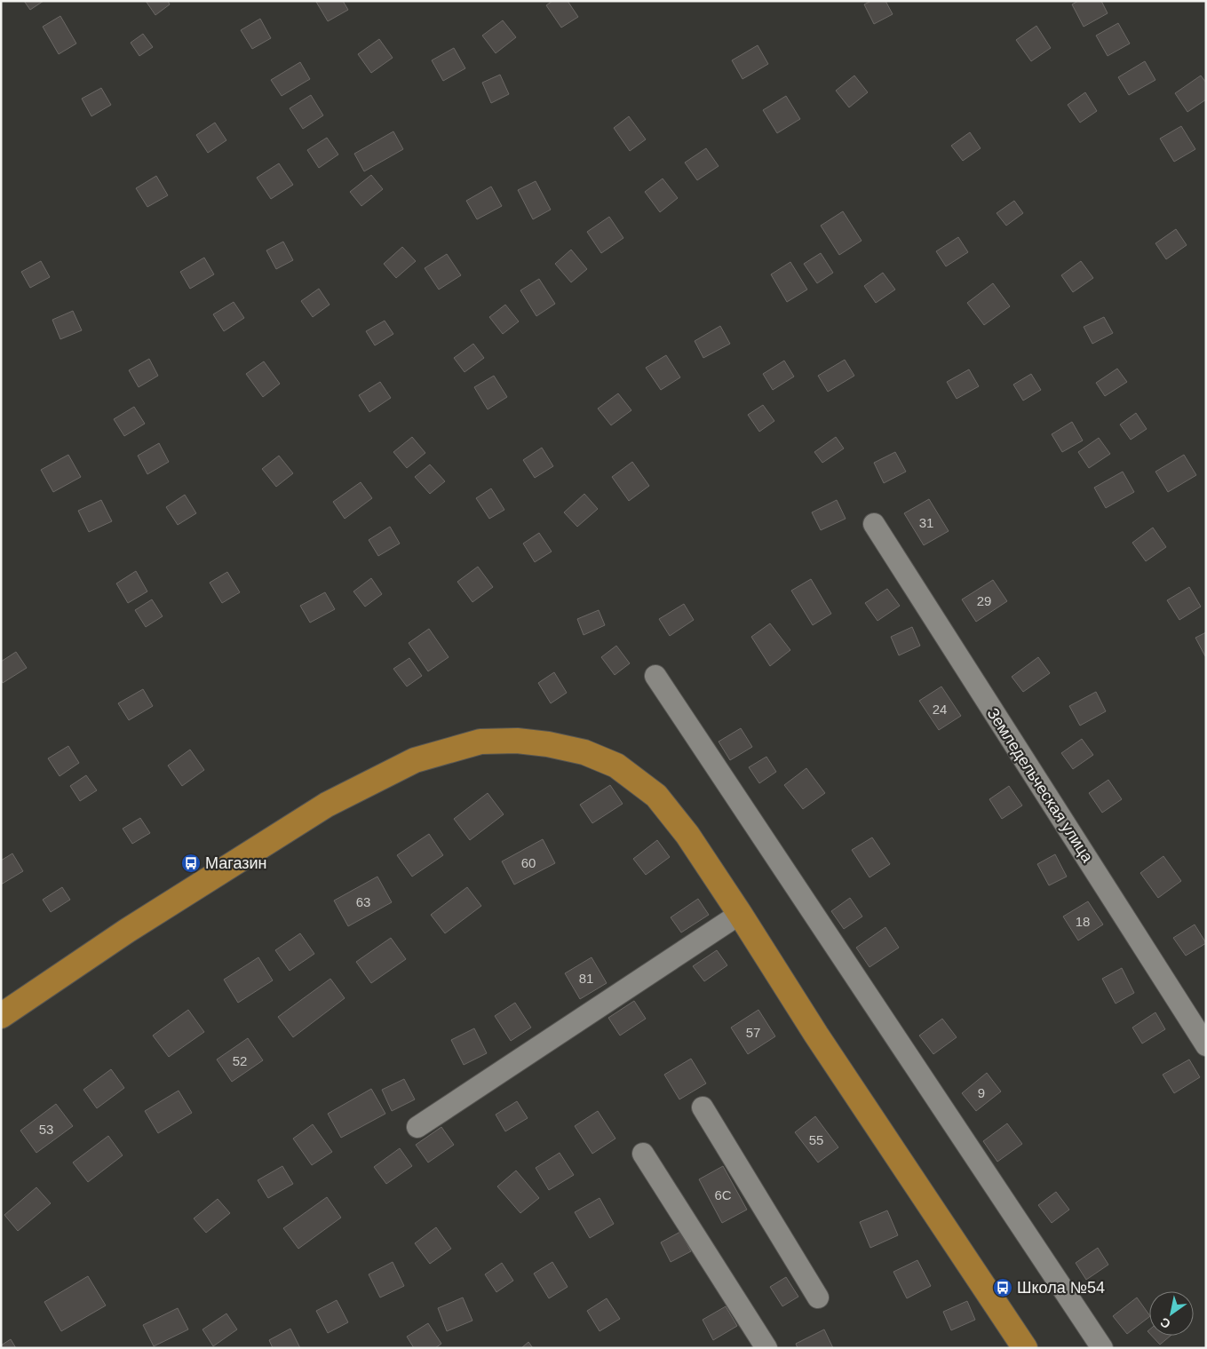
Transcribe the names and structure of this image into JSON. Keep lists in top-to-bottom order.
{
  "streets": {
    "street": ["Земледельческая улица"]
  },
  "places": {
    "bus stop": ["Магазин", "Школа №54"]
  },
  "house_numbers": [
    "31",
    "29",
    "24",
    "60",
    "63",
    "18",
    "81",
    "57",
    "52",
    "9",
    "53",
    "55",
    "6С"
  ],
  "north": "bottom left"
}
